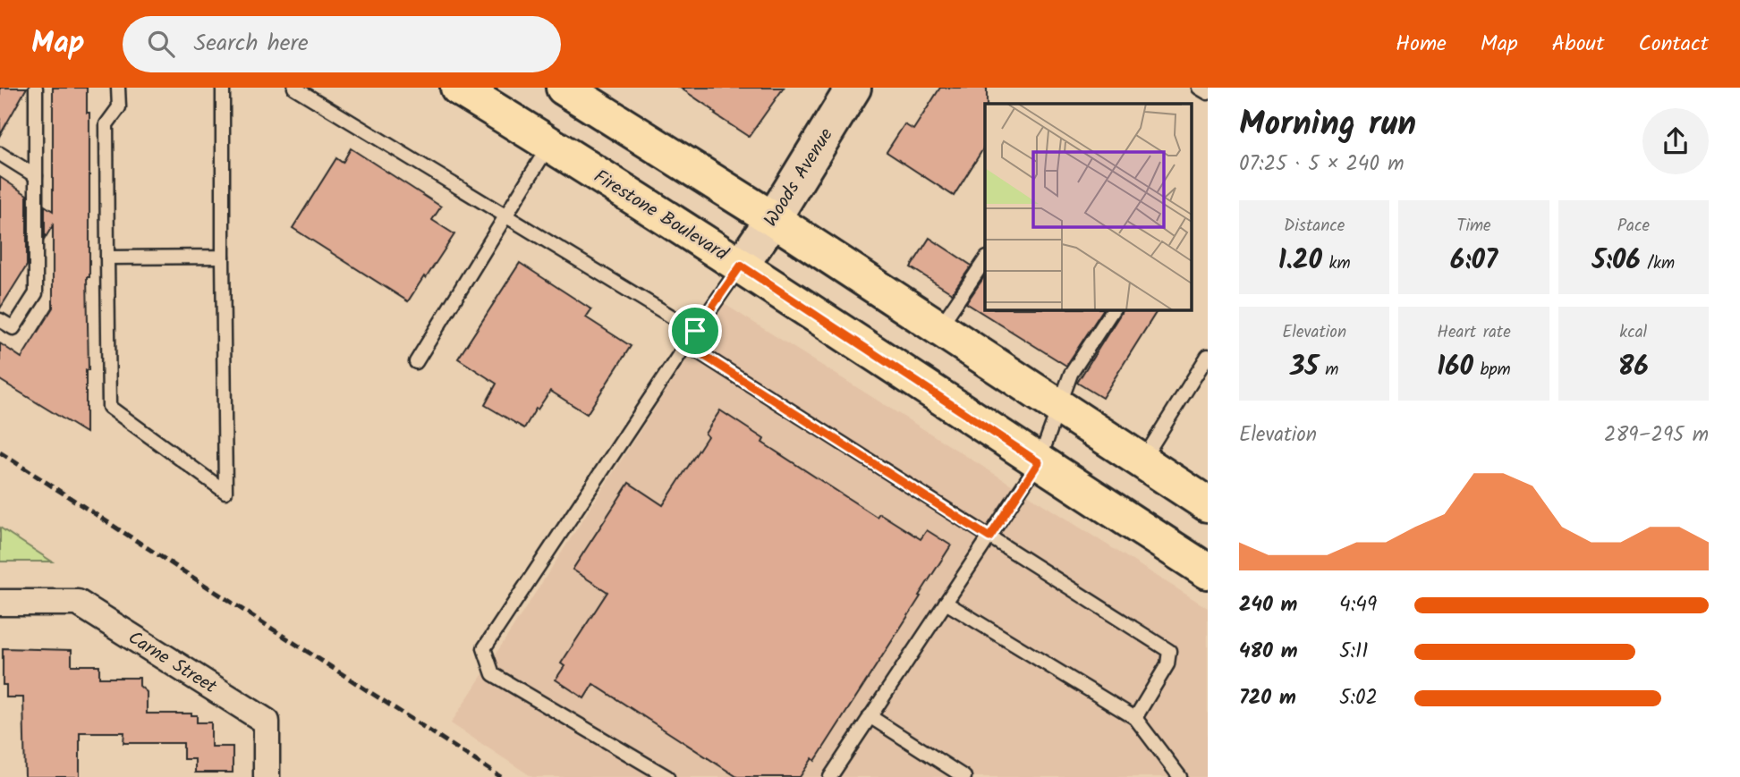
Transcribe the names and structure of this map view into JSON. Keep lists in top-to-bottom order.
{
  "streets": {
    "main road": ["Firestone Boulevard"],
    "street": ["Woods Avenue", "Carne Street"]
  },
  "crossings": [
    ["Woods Avenue", "Firestone Boulevard"]
  ],
  "page": {
    "header": "Map",
    "search": "Search here",
    "nav": [
      "Home",
      "Map",
      "About",
      "Contact"
    ],
    "heading": ["Morning run", "07:25 · 5 × 240 m"],
    "stats": [
      ["Distance", "1.20 km"],
      ["Time", "6:07"],
      ["Pace", "5:06 /km"],
      ["Elevation", "35 m"],
      ["Heart rate", "160 bpm"],
      ["kcal", "86"]
    ],
    "chart": ["Elevation", "289–295 m"],
    "list": [
      {
        "name": "240 m",
        "note": "4:49"
      },
      {
        "name": "480 m",
        "note": "5:11"
      },
      {
        "name": "720 m",
        "note": "5:02"
      }
    ]
  }
}
